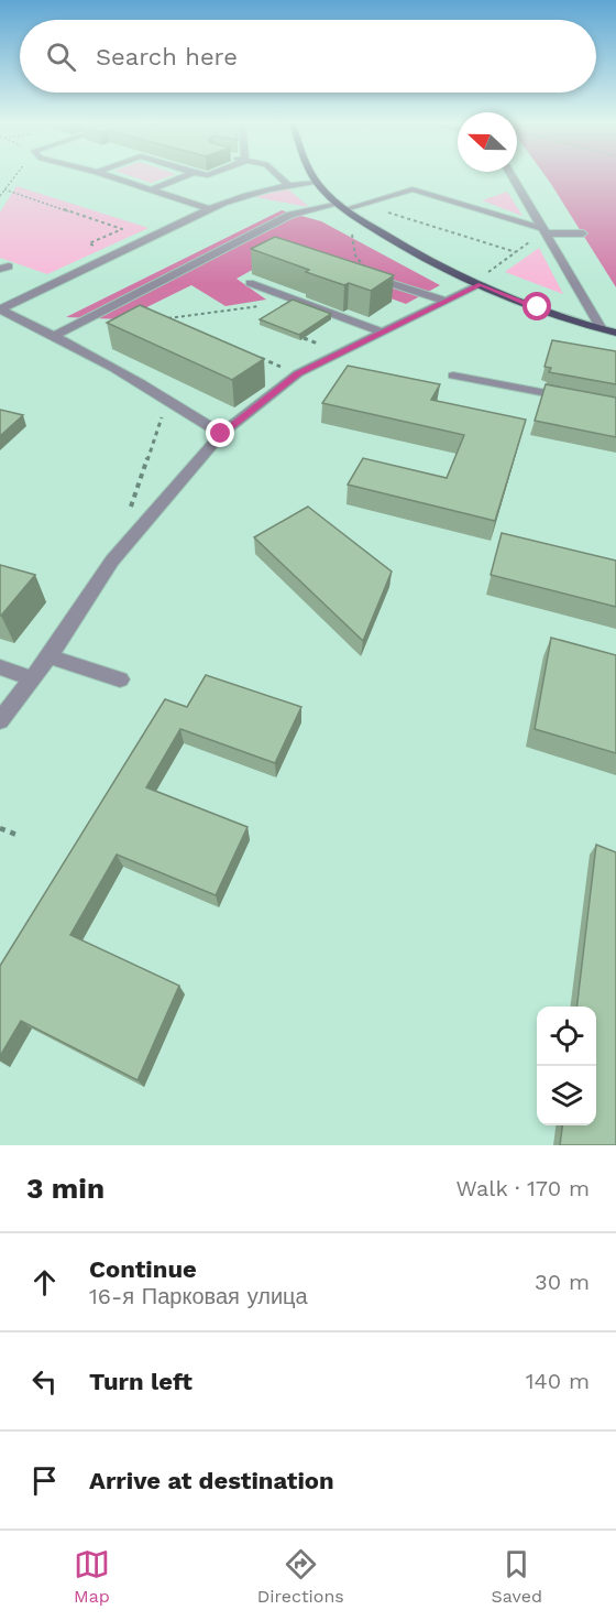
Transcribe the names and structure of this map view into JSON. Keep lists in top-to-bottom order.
{
  "north": "left",
  "page": {
    "search": "Search here",
    "heading": ["3 min", "Walk · 170 m"],
    "list": [
      ["Continue", "16-я Парковая улица", "30 m"],
      ["Turn left", "140 m"],
      "Arrive at destination"
    ],
    "nav": ["Map", "Directions", "Saved"]
  }
}
